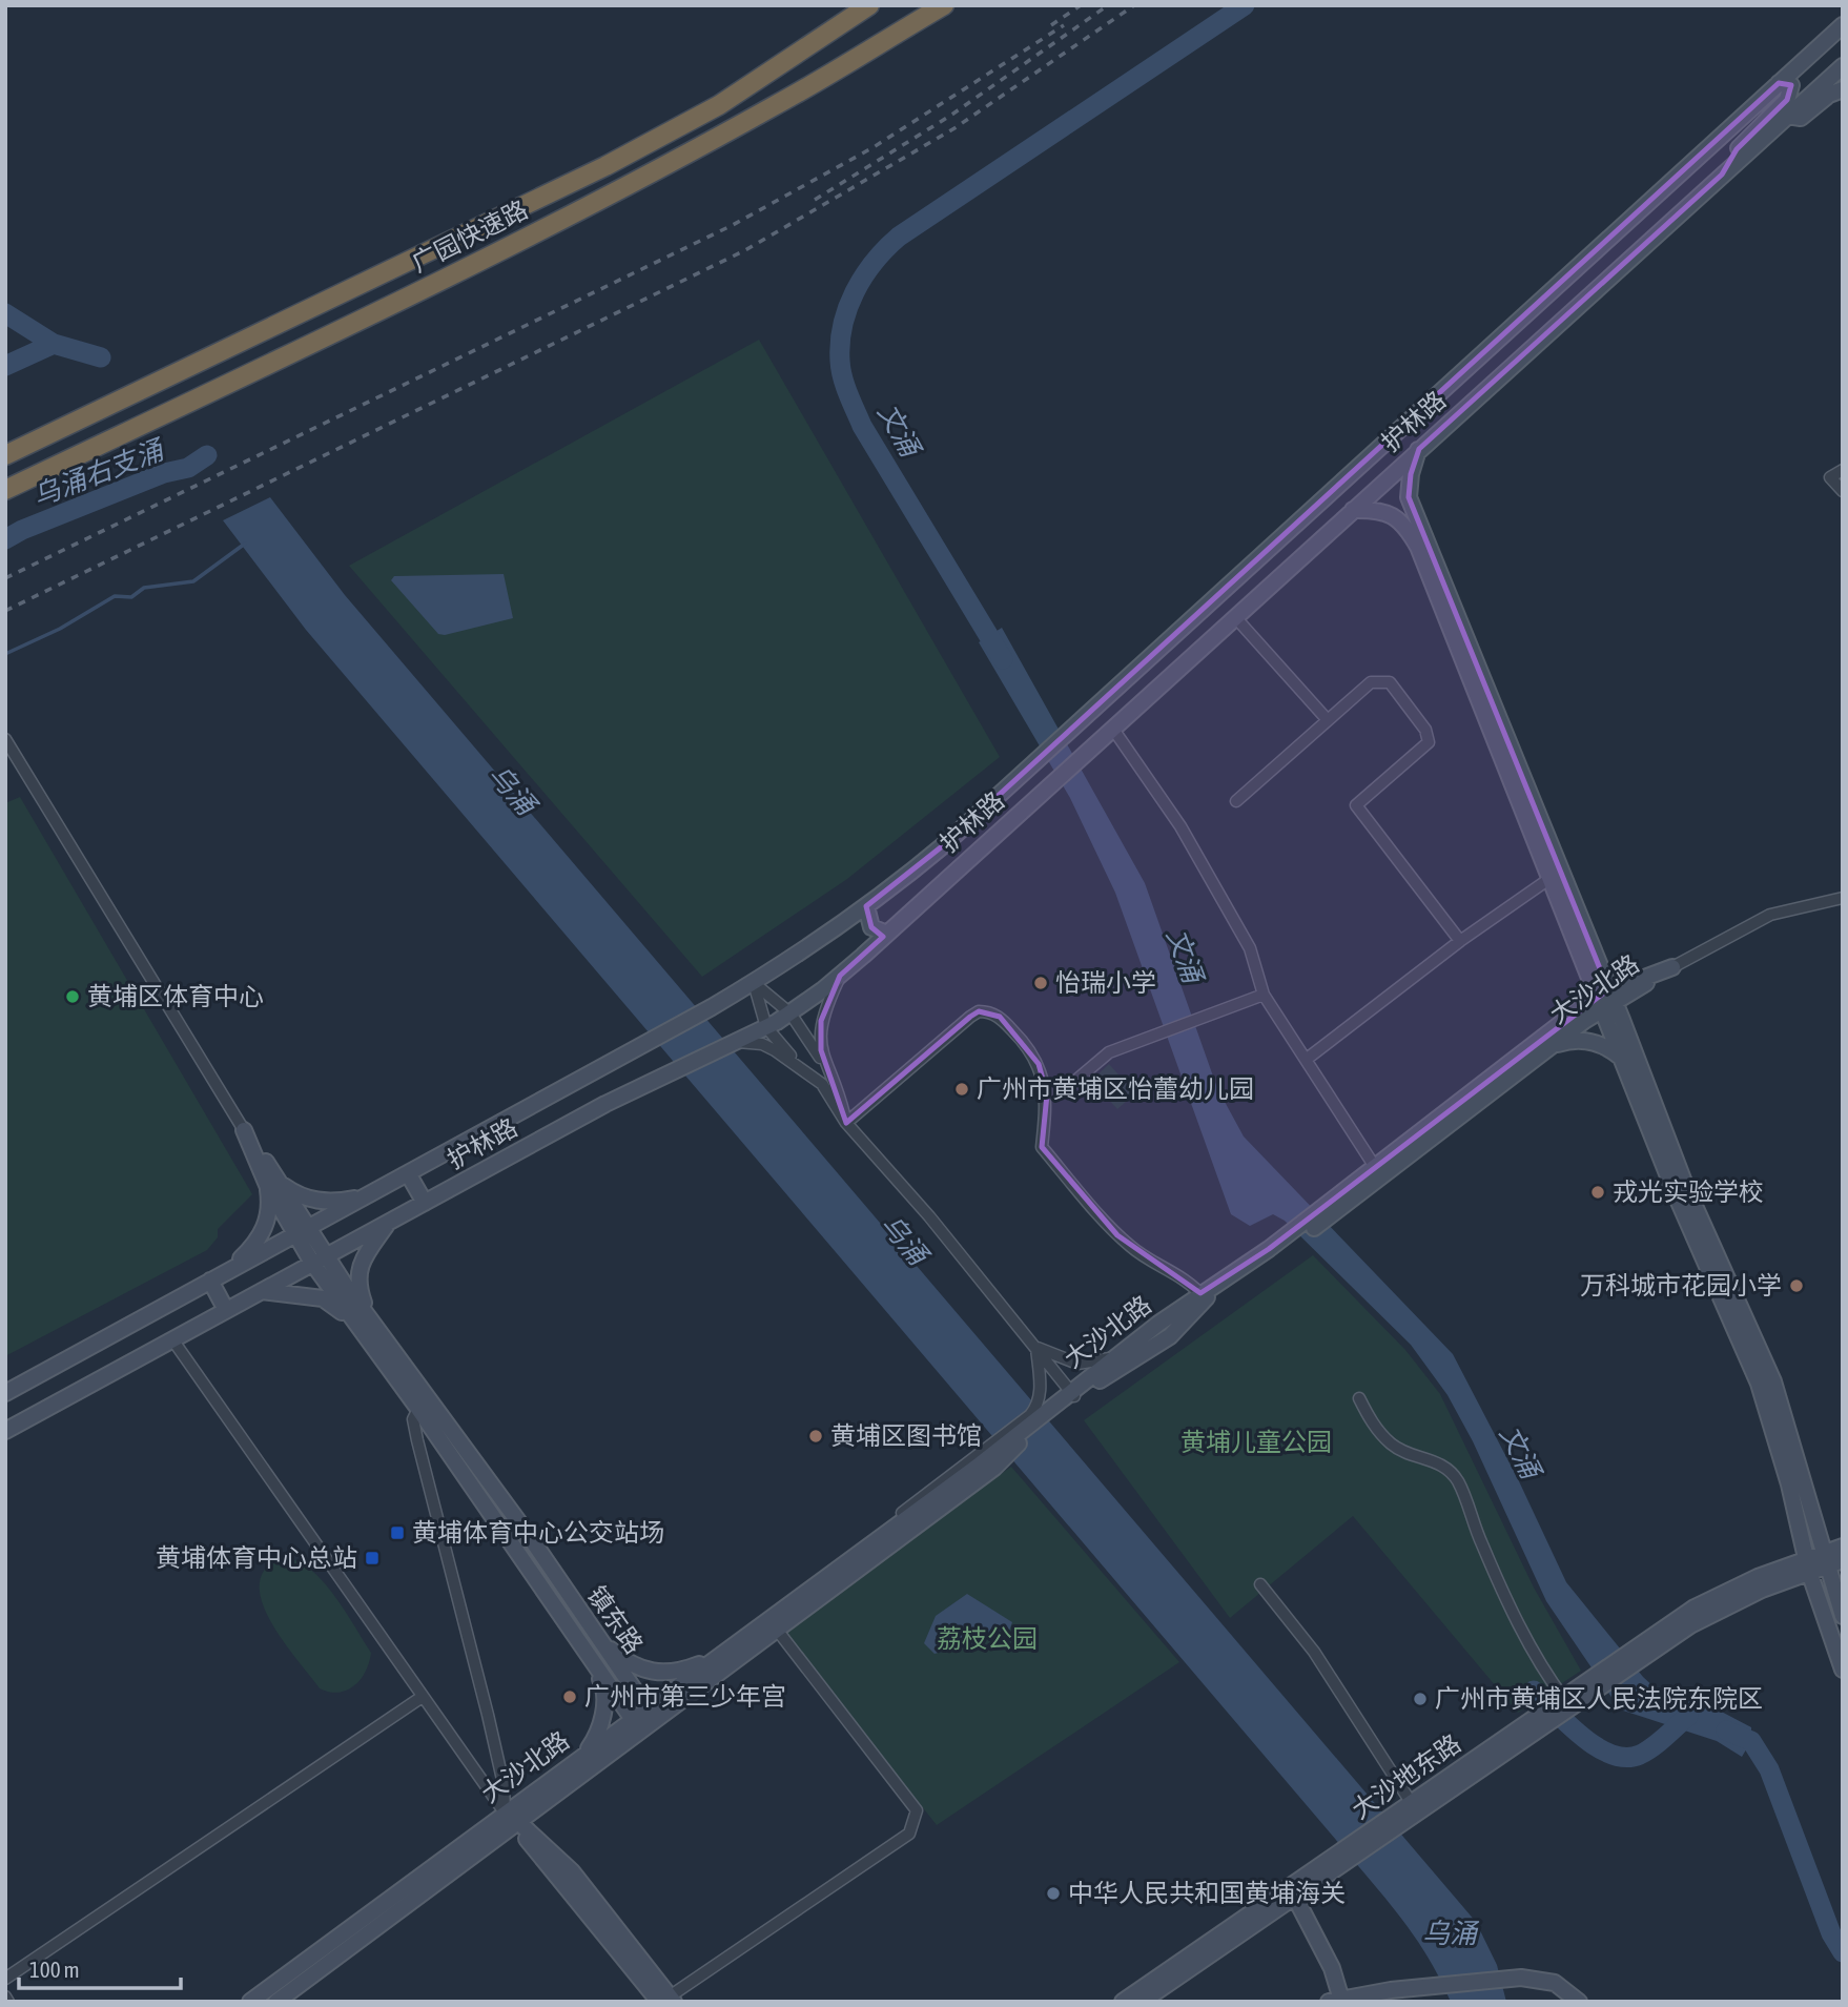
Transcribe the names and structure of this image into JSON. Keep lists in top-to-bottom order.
{
  "streets": {
    "highway": ["广园快速路"],
    "street": [
      "护林路",
      "大沙北路",
      "镇东路",
      "大沙地东路"
    ]
  },
  "crossings": [
    ["护林路", "镇东路"],
    ["大沙北路", "镇东路"]
  ],
  "water": ["文涌", "乌涌右支涌", "乌涌"],
  "parks": ["黄埔儿童公园", "荔枝公园"],
  "places": {
    "other": [
      "怡瑞小学",
      "黄埔区体育中心",
      "广州市黄埔区怡蕾幼儿园",
      "戎光实验学校",
      "万科城市花园小学",
      "黄埔区图书馆",
      "广州市第三少年宫",
      "广州市黄埔区人民法院东院区",
      "中华人民共和国黄埔海关"
    ],
    "transit": ["黄埔体育中心公交站场", "黄埔体育中心总站"]
  },
  "scale_bar": "100 m"
}
